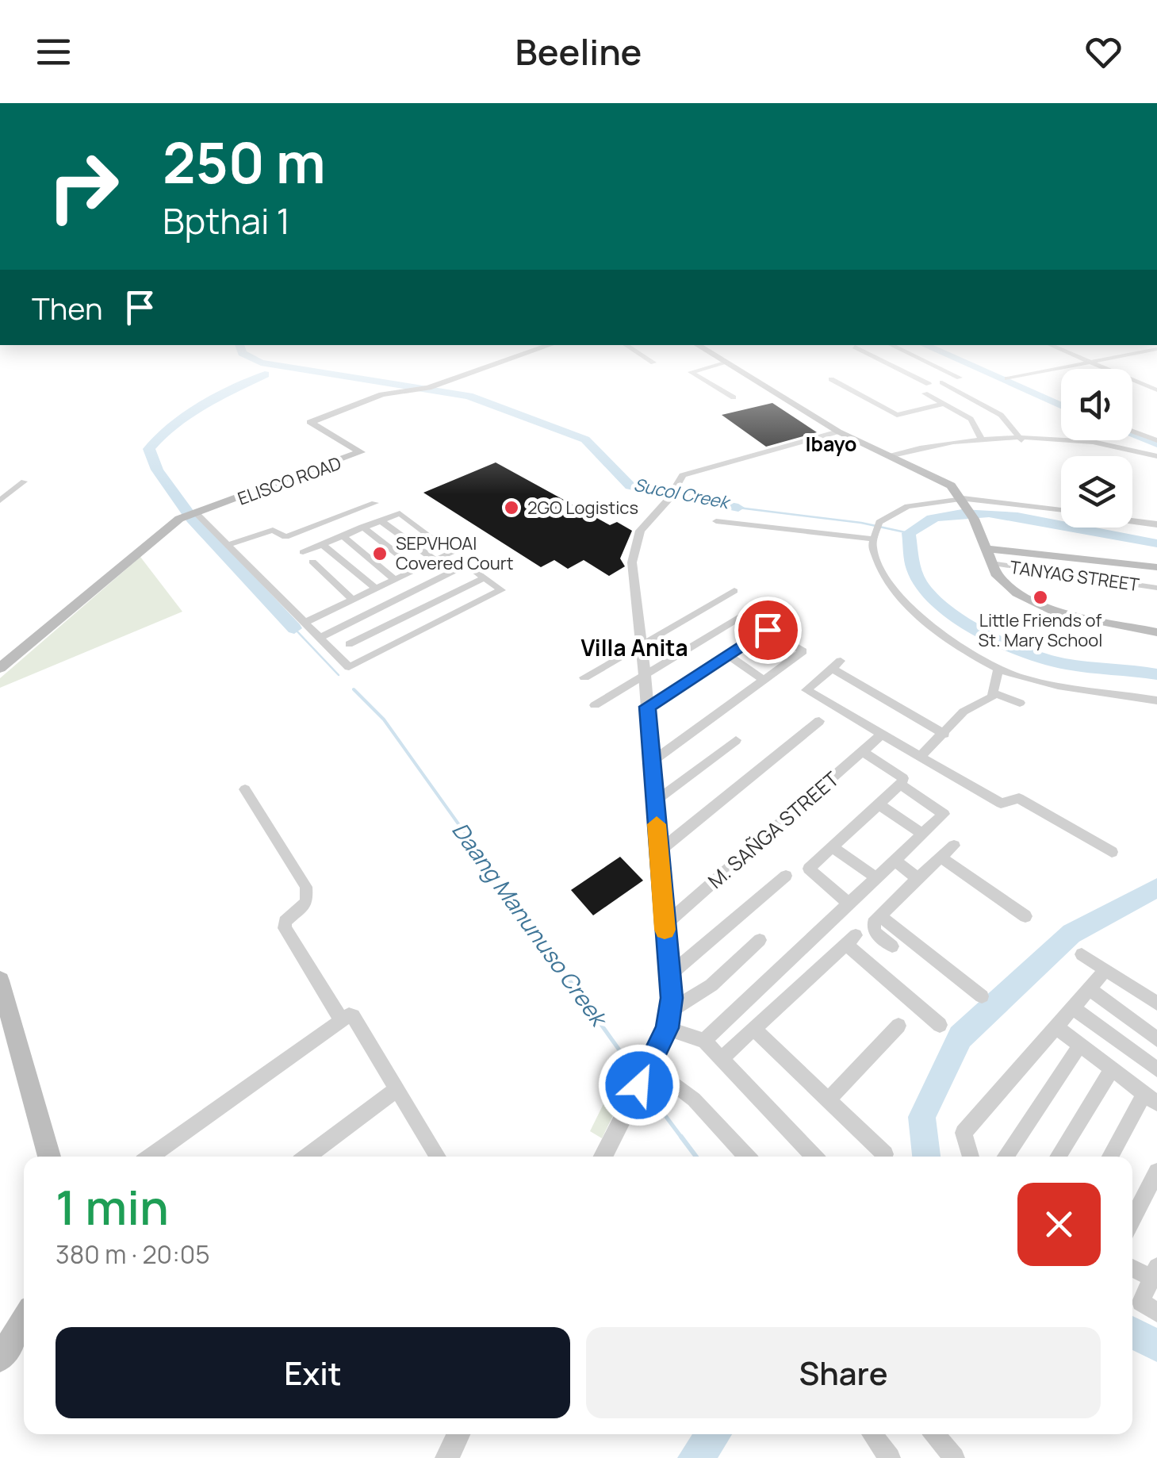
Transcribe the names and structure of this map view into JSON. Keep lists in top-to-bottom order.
{
  "streets": {
    "main road": ["ELISCO ROAD"],
    "street": ["TANYAG STREET", "M. SAÑGA STREET"]
  },
  "districts": ["Ibayo", "Villa Anita"],
  "water": ["Sucol Creek", "Daang Manunuso Creek"],
  "places": ["2GO Logistics", "SEPVHOAI Covered Court", "Little Friends of St. Mary School"],
  "page": {
    "header": "Beeline",
    "turn": ["250 m", "Bpthai 1"],
    "then": "Then",
    "heading": ["1 min", "380 m · 20:05"],
    "buttons": ["Exit", "Share"]
  }
}
